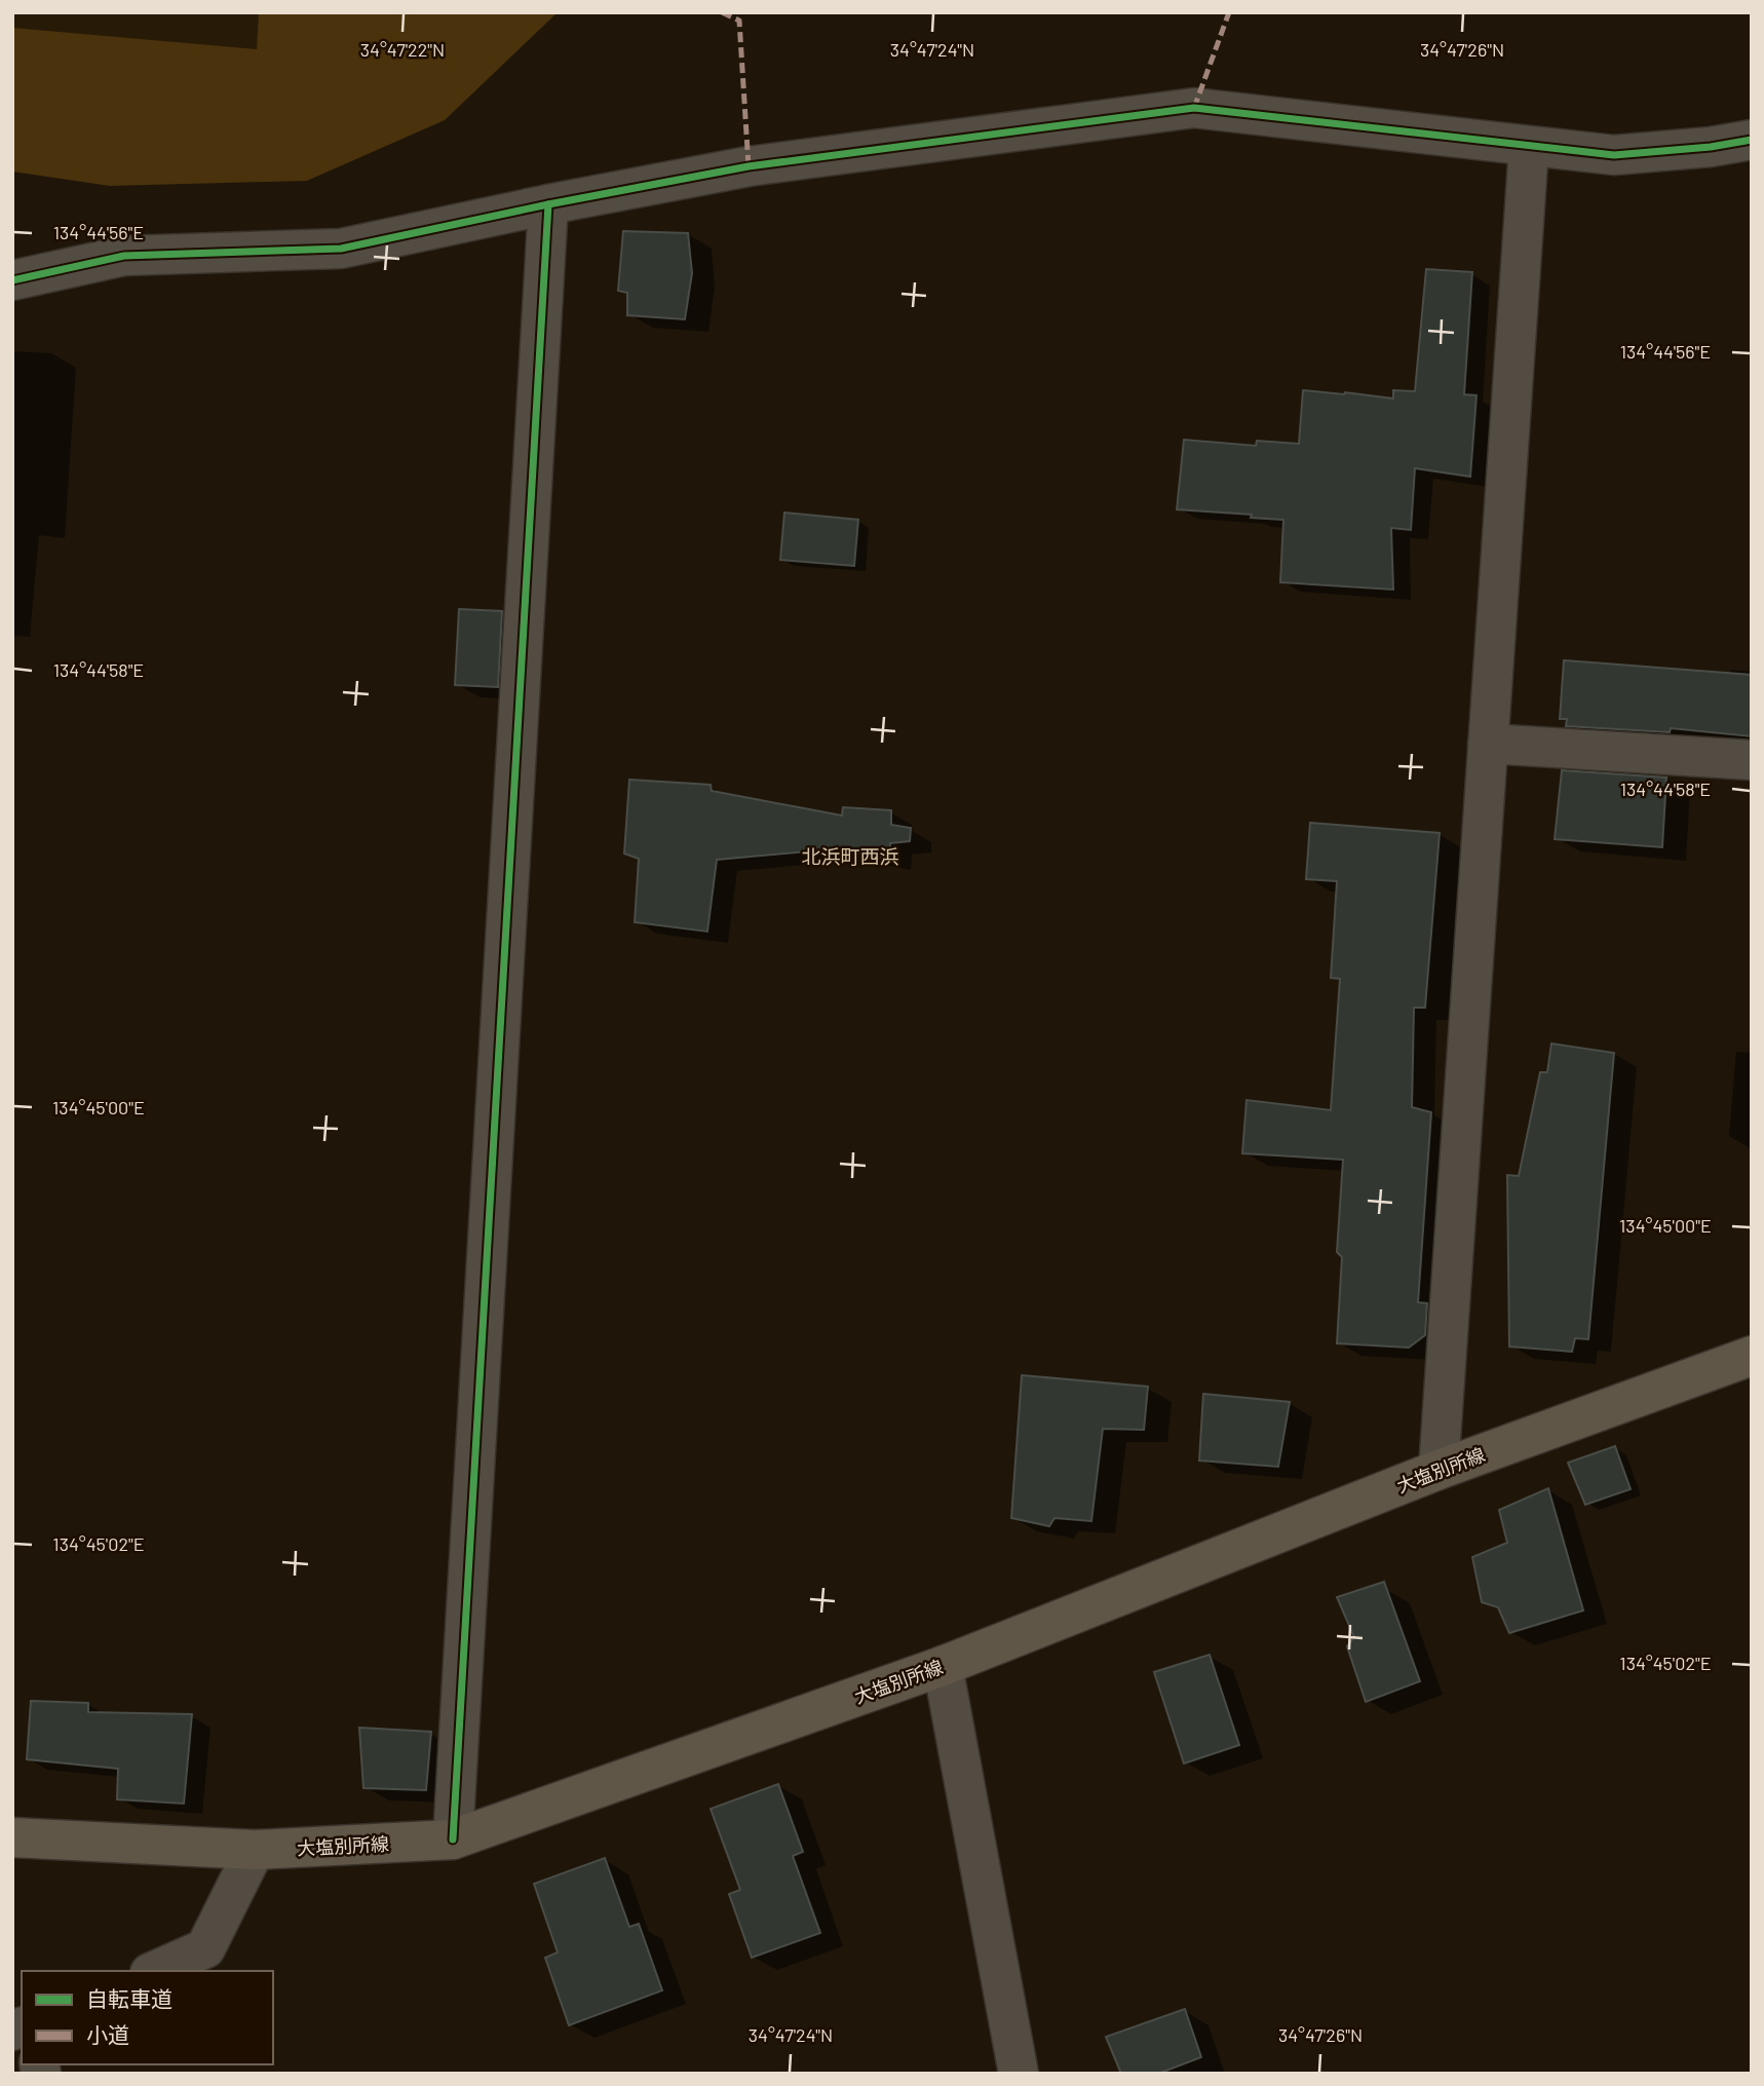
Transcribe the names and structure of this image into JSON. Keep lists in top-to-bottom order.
{
  "streets": {
    "main road": ["大塩別所線"]
  },
  "districts": ["北浜町西浜"],
  "legend": ["自転車道", "小道"],
  "coordinates": [
    "34°47'22\"N",
    "34°47'24\"N",
    "34°47'26\"N",
    "134°44'56\"E",
    "134°44'58\"E",
    "134°45'00\"E",
    "134°45'02\"E"
  ]
}
